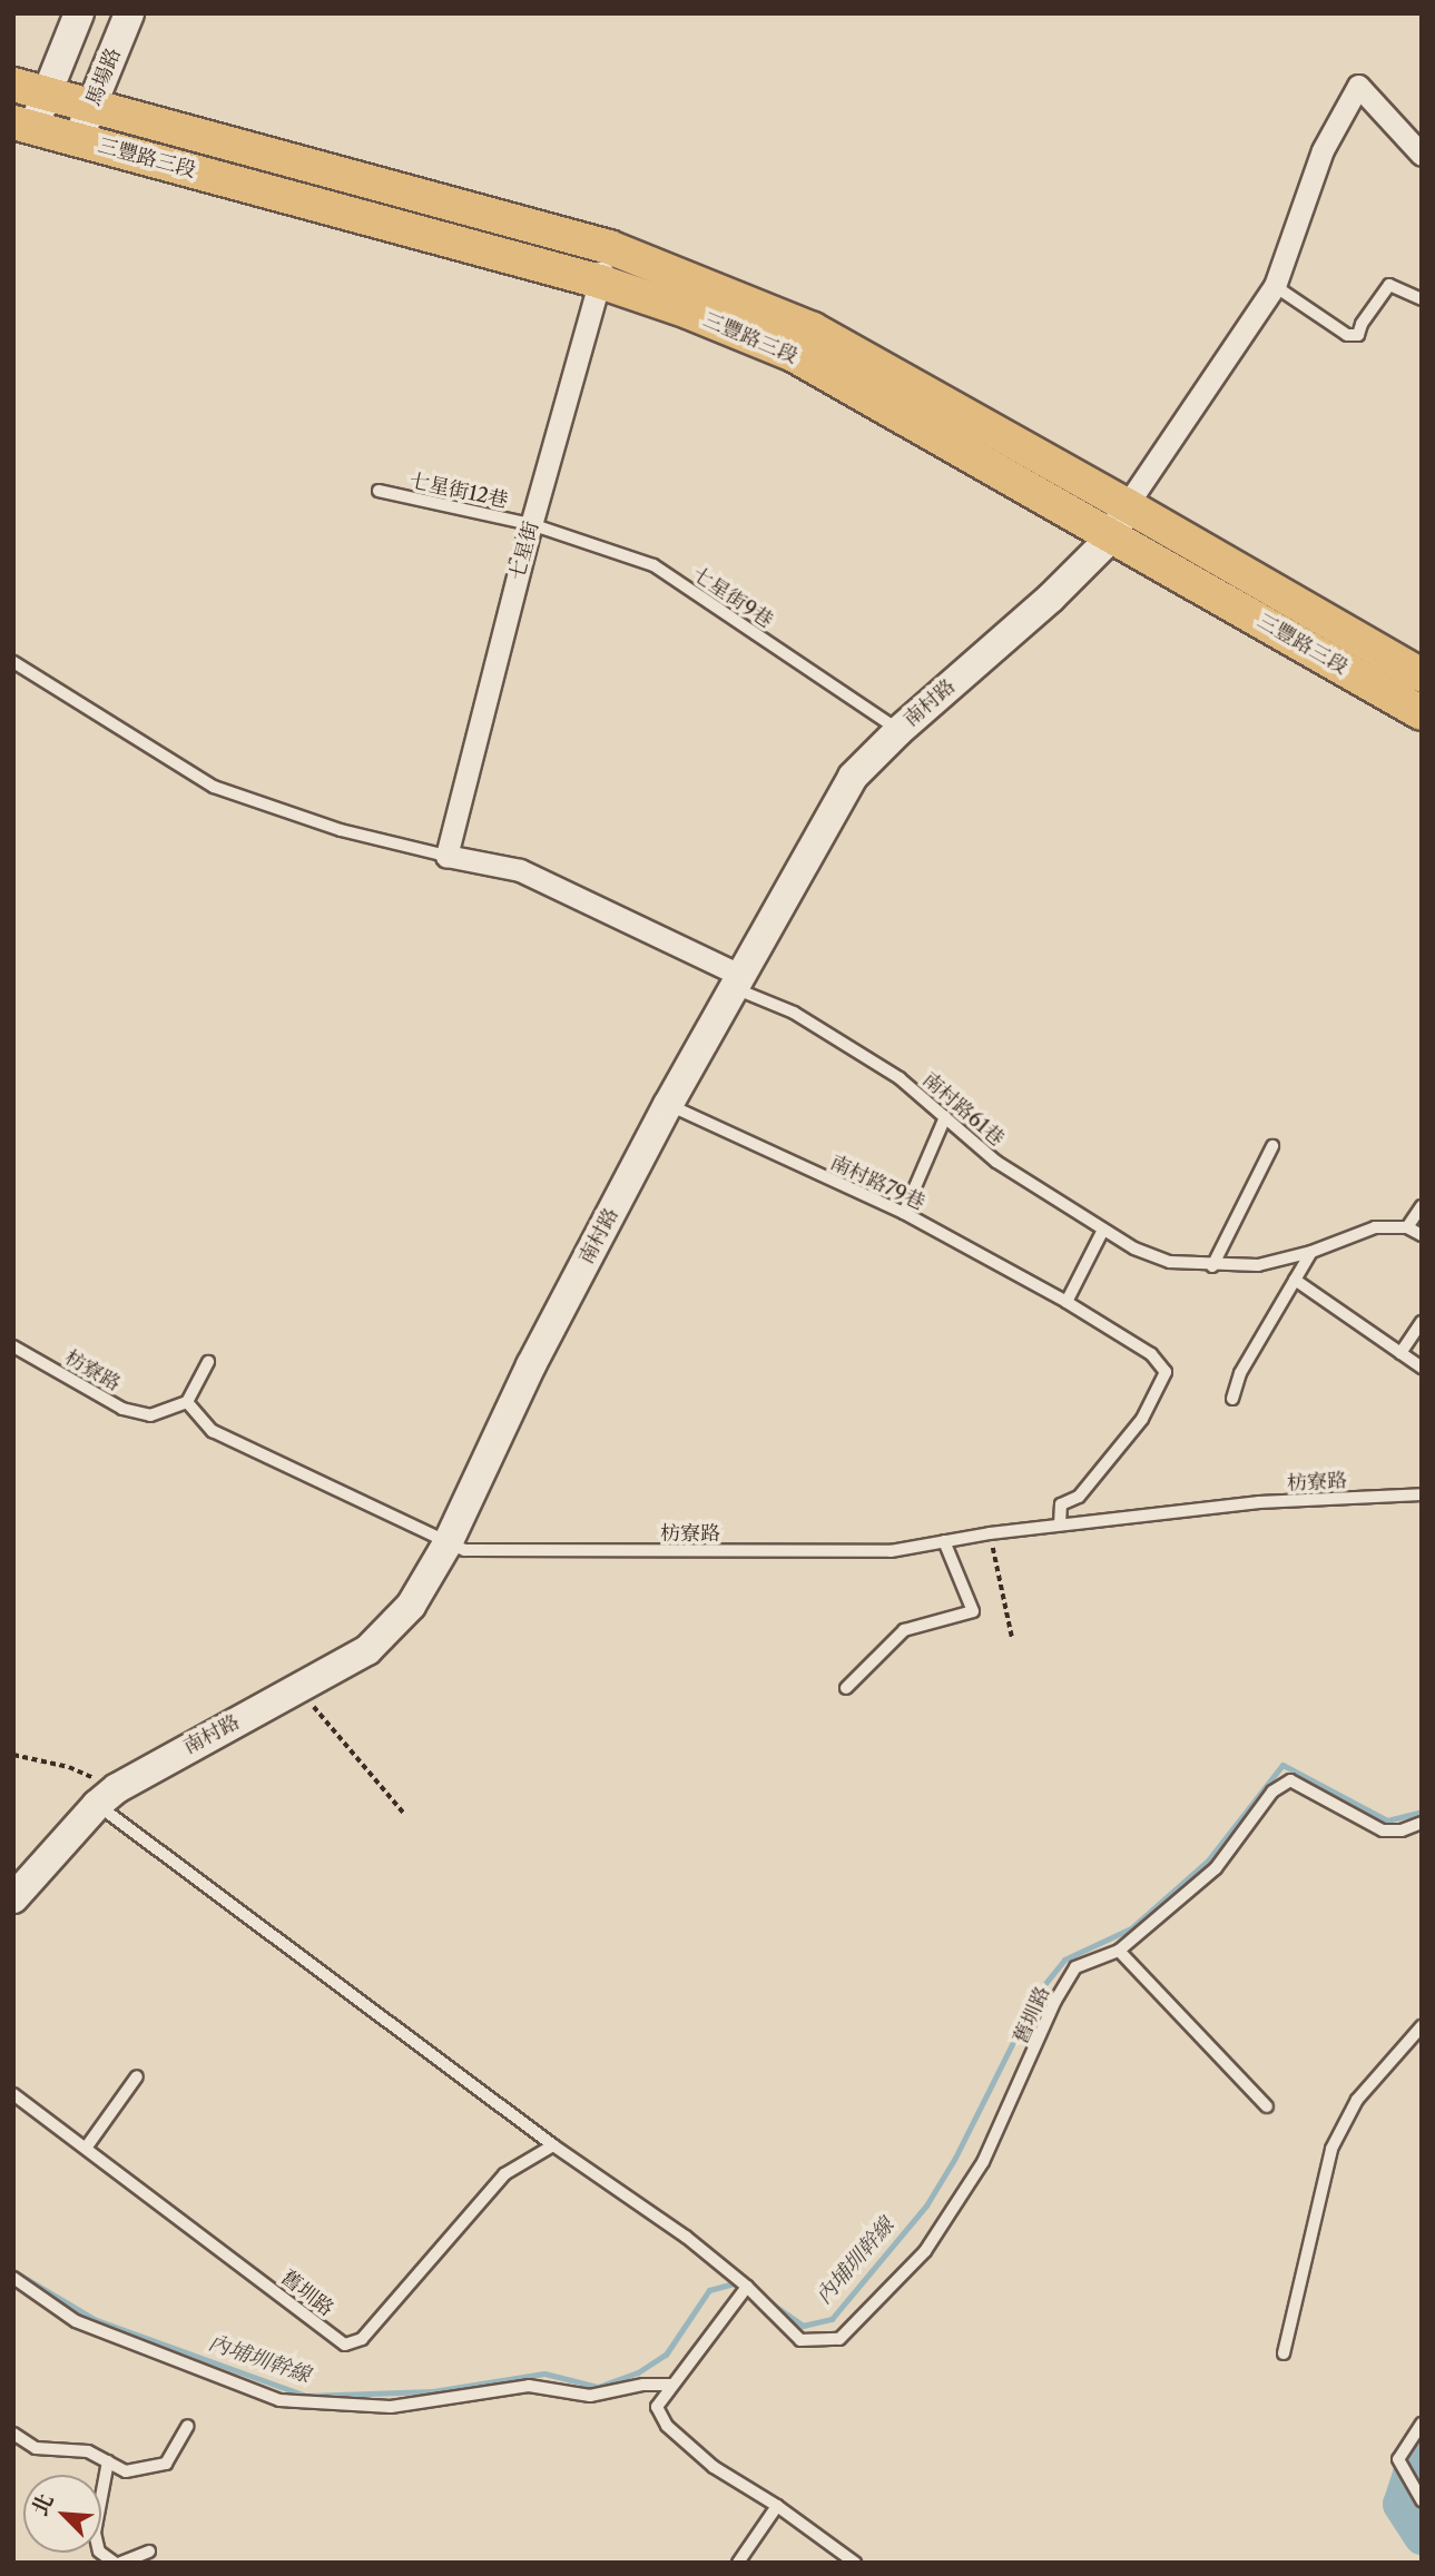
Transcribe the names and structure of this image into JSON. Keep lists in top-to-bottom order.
{
  "streets": {
    "main road": ["三豐路三段"],
    "street": ["馬場路", "七星街", "南村路"],
    "lane": [
      "七星街12巷",
      "七星街9巷",
      "南村路61巷",
      "南村路79巷",
      "枋寮路",
      "舊圳路"
    ]
  },
  "crossings": [
    ["馬場路", "三豐路三段"],
    ["三豐路三段", "七星街"],
    ["三豐路三段", "南村路"],
    ["七星街12巷", "七星街"],
    ["七星街12巷", "七星街9巷"],
    ["七星街", "七星街9巷"],
    ["七星街9巷", "南村路"],
    ["南村路", "南村路61巷"],
    ["南村路", "南村路79巷"],
    ["南村路", "枋寮路"],
    ["南村路", "舊圳路"],
    ["南村路79巷", "枋寮路"]
  ],
  "water": ["內埔圳幹線"],
  "north": "top left"
}
